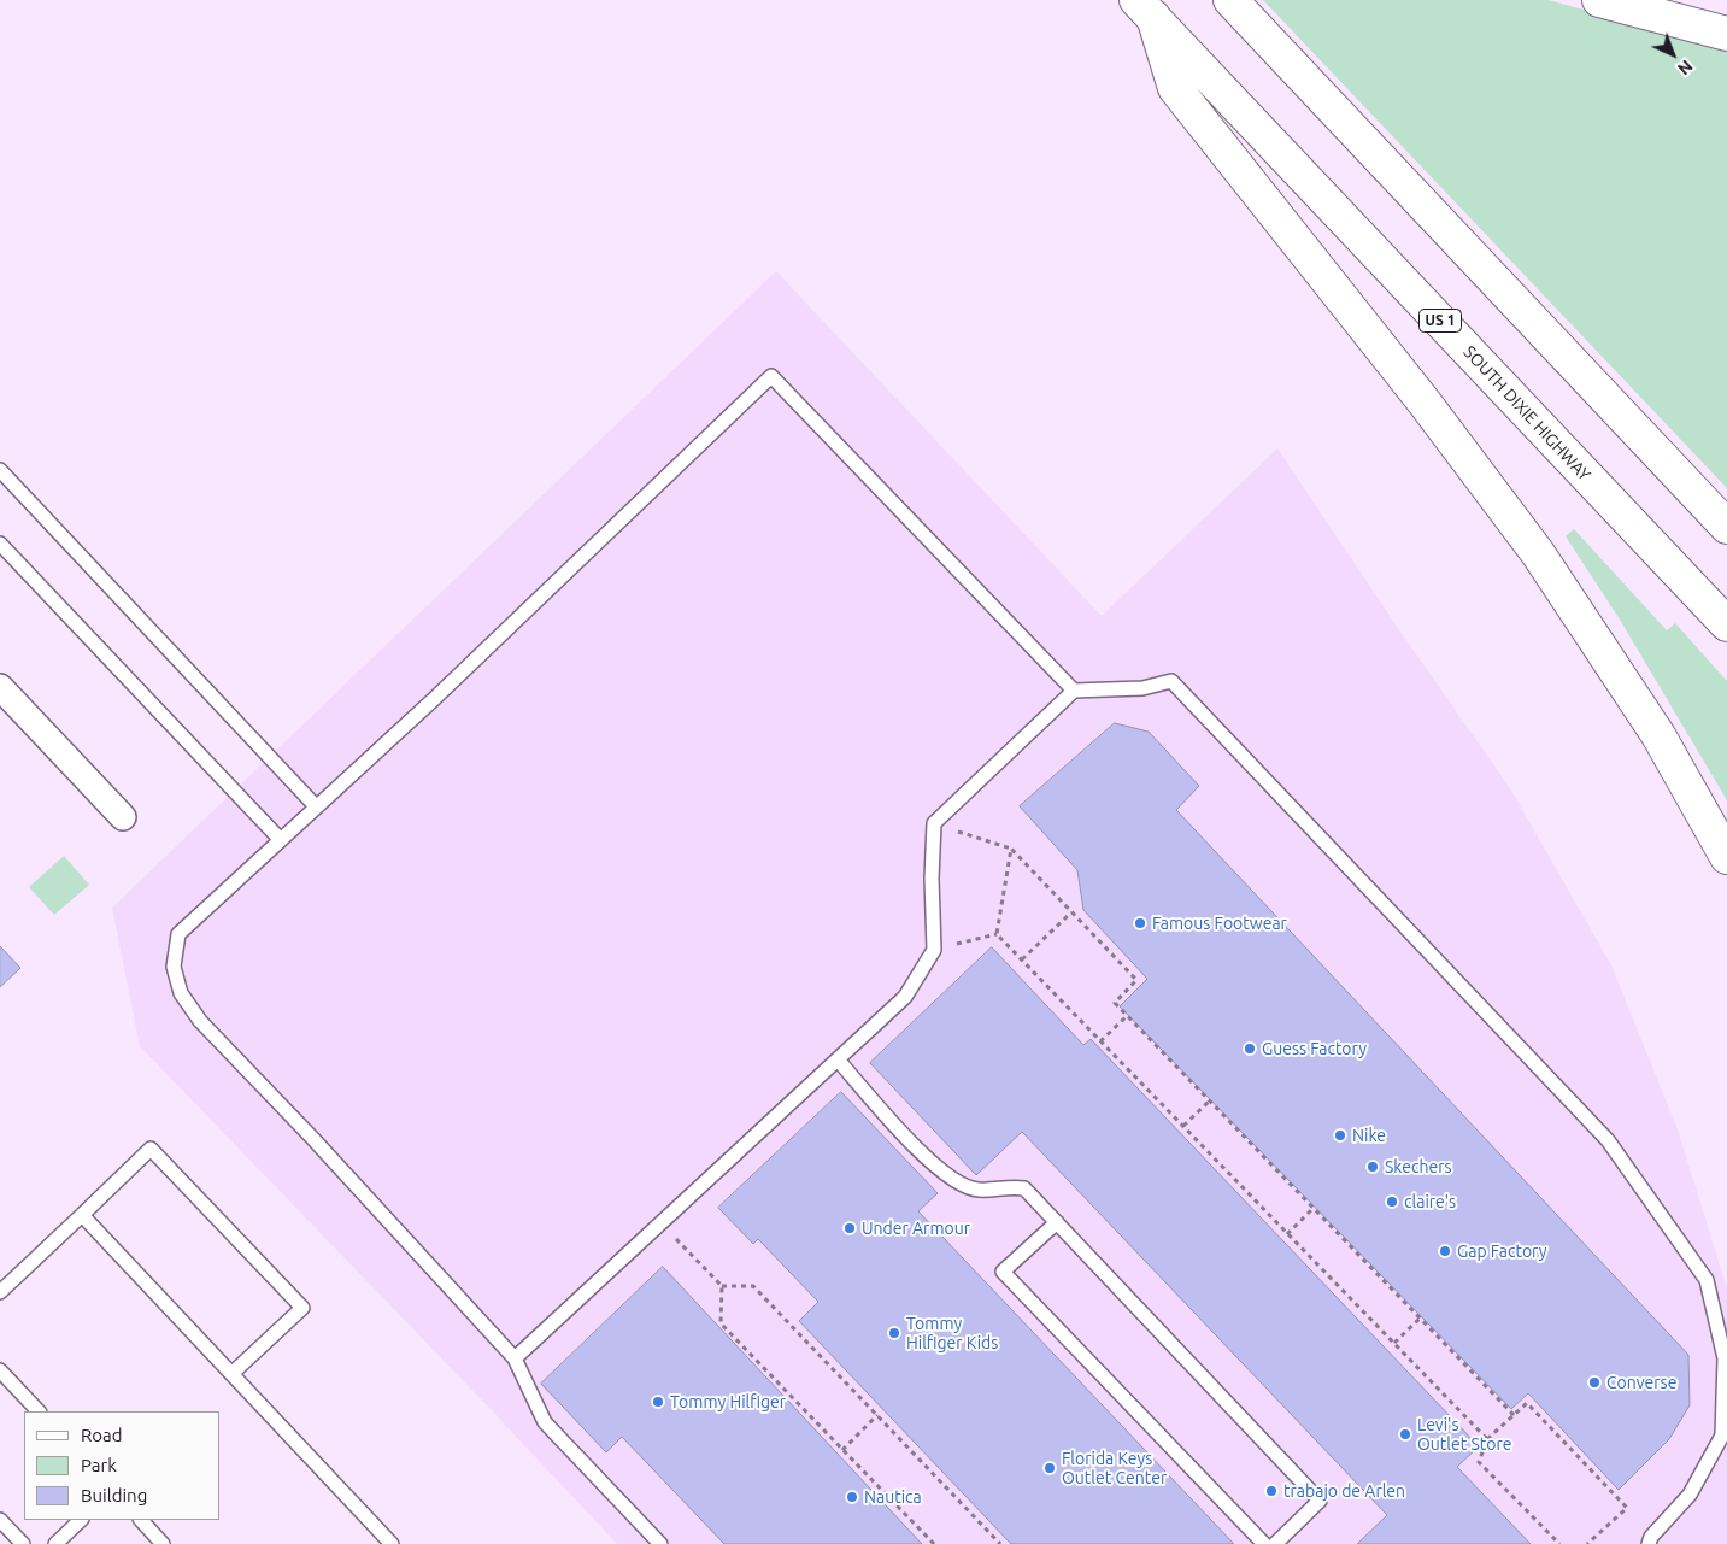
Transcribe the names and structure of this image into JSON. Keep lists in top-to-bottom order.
{
  "streets": {
    "highway": ["US 1", "SOUTH DIXIE HIGHWAY"]
  },
  "places": [
    "Famous Footwear",
    "Guess Factory",
    "Nike",
    "Skechers",
    "claire's",
    "Under Armour",
    "Gap Factory",
    "Tommy Hilfiger Kids",
    "Converse",
    "Tommy Hilfiger",
    "Levi's Outlet Store",
    "Florida Keys Outlet Center",
    "trabajo de Arlen",
    "Nautica"
  ],
  "legend": ["Road", "Park", "Building"],
  "north": "bottom right"
}
